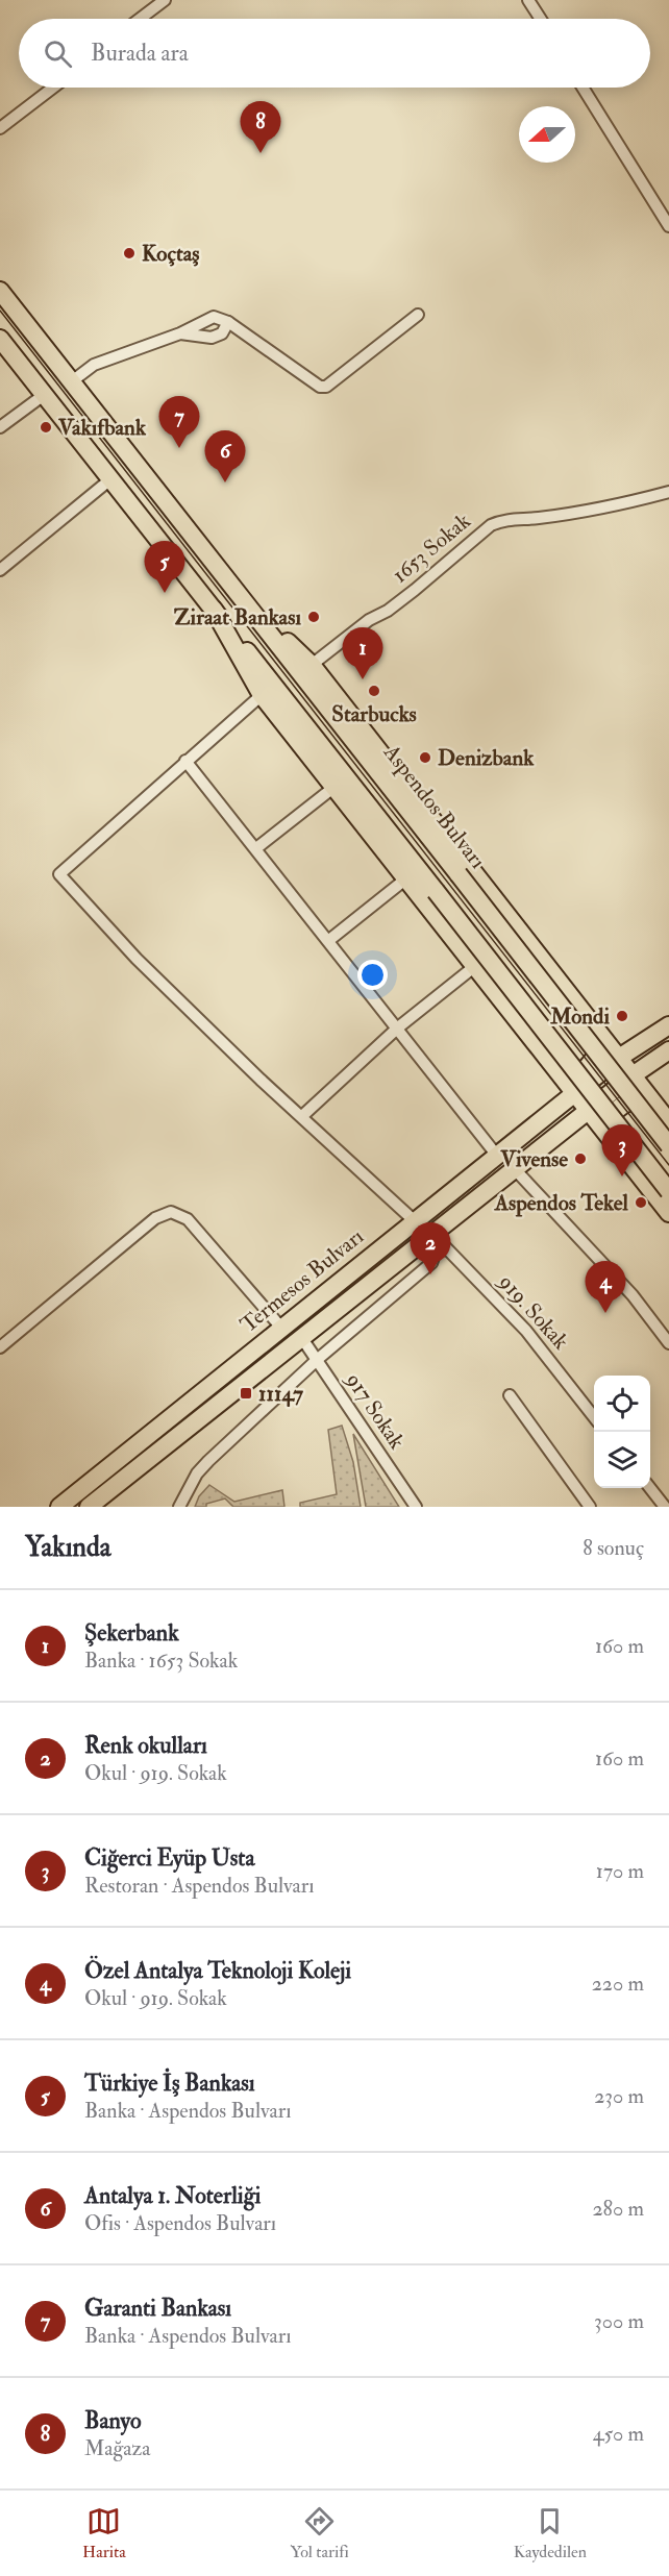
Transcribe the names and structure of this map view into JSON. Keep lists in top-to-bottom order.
{
  "streets": {
    "main road": ["Aspendos Bulvarı", "Termesos Bulvarı"],
    "street": ["1653 Sokak", "919. Sokak", "917 Sokak"]
  },
  "crossings": [
    ["Termesos Bulvarı", "919. Sokak"],
    ["Termesos Bulvarı", "917 Sokak"]
  ],
  "places": {
    "other": [
      "Koçtaş",
      "Vakıfbank",
      "Ziraat Bankası",
      "Starbucks",
      "Denizbank",
      "Mondi",
      "Vivense",
      "Aspendos Tekel"
    ],
    "transit": ["11147"]
  },
  "north": "left",
  "page": {
    "search": "Burada ara",
    "pins": [
      "8",
      "7",
      "6",
      "5",
      "1",
      "3",
      "2",
      "4"
    ],
    "heading": ["Yakında", "8 sonuç"],
    "list": [
      {
        "mark": "1",
        "name": "Şekerbank",
        "note": "Banka · 1653 Sokak",
        "value": "160 m"
      },
      {
        "mark": "2",
        "name": "Renk okulları",
        "note": "Okul · 919. Sokak",
        "value": "160 m"
      },
      {
        "mark": "3",
        "name": "Ciğerci Eyüp Usta",
        "note": "Restoran · Aspendos Bulvarı",
        "value": "170 m"
      },
      {
        "mark": "4",
        "name": "Özel Antalya Teknoloji Koleji",
        "note": "Okul · 919. Sokak",
        "value": "220 m"
      },
      {
        "mark": "5",
        "name": "Türkiye İş Bankası",
        "note": "Banka · Aspendos Bulvarı",
        "value": "230 m"
      },
      {
        "mark": "6",
        "name": "Antalya 1. Noterliği",
        "note": "Ofis · Aspendos Bulvarı",
        "value": "280 m"
      },
      {
        "mark": "7",
        "name": "Garanti Bankası",
        "note": "Banka · Aspendos Bulvarı",
        "value": "300 m"
      },
      {
        "mark": "8",
        "name": "Banyo",
        "note": "Mağaza",
        "value": "450 m"
      }
    ],
    "nav": ["Harita", "Yol tarifi", "Kaydedilen"]
  }
}
